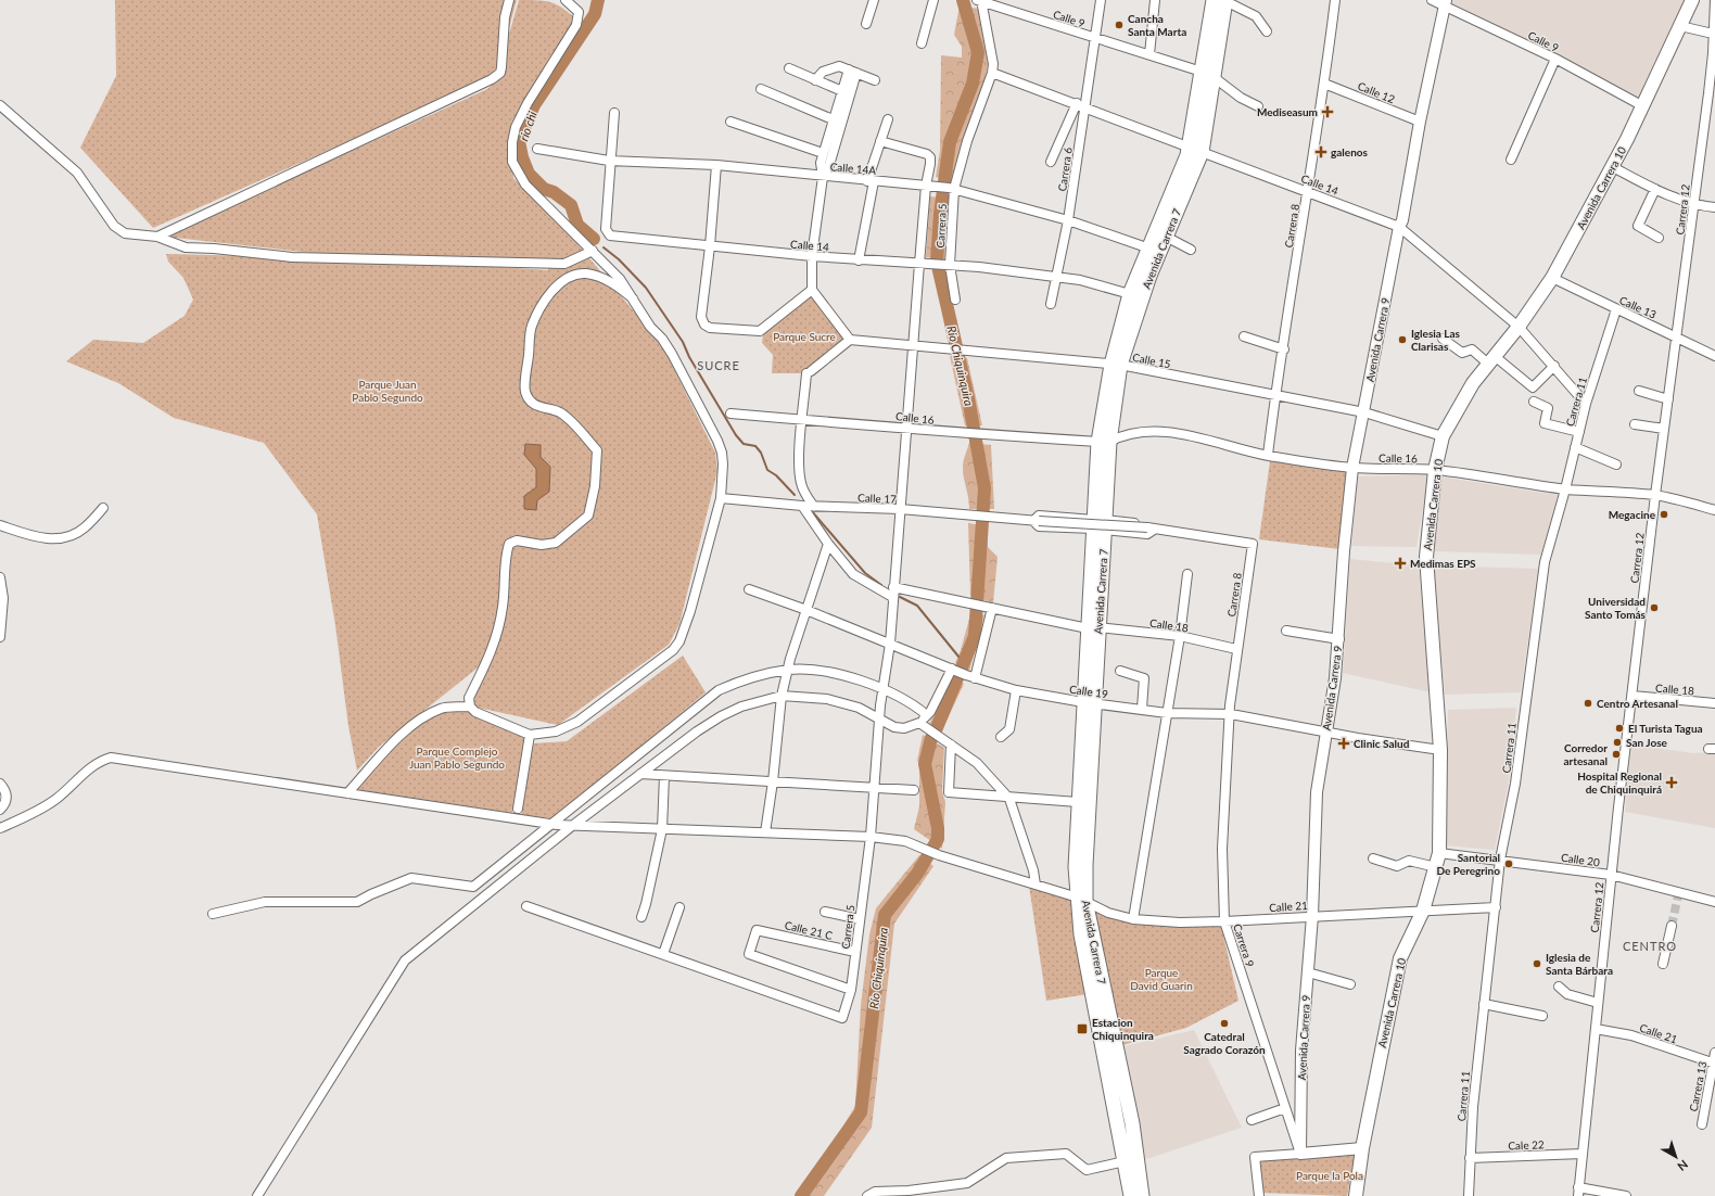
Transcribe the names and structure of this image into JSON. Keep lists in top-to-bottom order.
{
  "streets": {
    "main road": ["Avenida Carrera 10", "Avenida Carrera 7"],
    "street": [
      "Calle 9",
      "Calle 12",
      "Calle 14A",
      "Carrera 6",
      "Calle 14",
      "Carrera 12",
      "Carrera 5",
      "Carrera 8",
      "Calle 13",
      "Avenida Carrera 9",
      "Calle 15",
      "Carrera 11",
      "Calle 16",
      "Calle 17",
      "Calle 18",
      "Calle 19",
      "Calle 20",
      "Calle 21",
      "Calle 21 C",
      "Carrera 9",
      "Carrera 13",
      "Cale 22"
    ]
  },
  "crossings": [
    ["Calle 9", "Carrera 6"],
    ["Calle 9", "Avenida Carrera 10"],
    ["Calle 9", "Avenida Carrera 9"],
    ["Calle 12", "Carrera 8"],
    ["Calle 12", "Avenida Carrera 9"],
    ["Calle 14A", "Carrera 6"],
    ["Calle 14A", "Calle 14"],
    ["Calle 14A", "Carrera 5"],
    ["Calle 14A", "Avenida Carrera 7"],
    ["Carrera 6", "Calle 14"],
    ["Calle 14", "Avenida Carrera 10"],
    ["Calle 14", "Carrera 5"],
    ["Calle 14", "Carrera 8"],
    ["Calle 14", "Avenida Carrera 7"],
    ["Calle 14", "Avenida Carrera 9"],
    ["Calle 14", "Carrera 11"],
    ["Avenida Carrera 10", "Calle 13"],
    ["Avenida Carrera 10", "Calle 15"],
    ["Avenida Carrera 10", "Calle 16"],
    ["Avenida Carrera 10", "Calle 19"],
    ["Avenida Carrera 10", "Calle 20"],
    ["Avenida Carrera 10", "Calle 21"],
    ["Carrera 12", "Calle 13"],
    ["Carrera 12", "Calle 16"],
    ["Carrera 12", "Calle 18"],
    ["Carrera 12", "Calle 20"],
    ["Carrera 12", "Calle 21"],
    ["Carrera 12", "Cale 22"],
    ["Carrera 5", "Calle 15"],
    ["Carrera 5", "Calle 16"],
    ["Carrera 5", "Calle 17"],
    ["Carrera 5", "Calle 18"],
    ["Carrera 5", "Calle 19"],
    ["Carrera 5", "Calle 21"],
    ["Carrera 5", "Calle 21 C"],
    ["Carrera 8", "Calle 15"],
    ["Carrera 8", "Calle 16"],
    ["Carrera 8", "Calle 17"],
    ["Carrera 8", "Calle 18"],
    ["Carrera 8", "Carrera 9"],
    ["Avenida Carrera 7", "Calle 15"],
    ["Avenida Carrera 7", "Calle 16"],
    ["Avenida Carrera 7", "Calle 17"],
    ["Avenida Carrera 7", "Calle 18"],
    ["Avenida Carrera 7", "Calle 19"],
    ["Avenida Carrera 7", "Calle 21"],
    ["Calle 13", "Carrera 11"],
    ["Avenida Carrera 9", "Calle 15"],
    ["Avenida Carrera 9", "Calle 16"],
    ["Avenida Carrera 9", "Calle 19"],
    ["Avenida Carrera 9", "Calle 21"],
    ["Avenida Carrera 9", "Carrera 9"],
    ["Carrera 11", "Calle 16"],
    ["Carrera 11", "Calle 20"],
    ["Carrera 11", "Calle 21"],
    ["Carrera 11", "Cale 22"],
    ["Calle 18", "Carrera 9"],
    ["Calle 19", "Carrera 9"],
    ["Calle 21", "Carrera 9"],
    ["Calle 21", "Carrera 13"]
  ],
  "districts": ["SUCRE", "CENTRO"],
  "water": ["rio chi", "Río Chiquinquira"],
  "parks": [
    "Parque Sucre",
    "Parque Juan Pablo Segundo",
    "Parque Complejo Juan Pablo Segundo",
    "Parque David Guarin",
    "Parque la Pola"
  ],
  "places": {
    "other": [
      "Cancha Santa Marta",
      "Iglesia Las Clarisas",
      "Megacine",
      "Universidad Santo Tomás",
      "Centro Artesanal",
      "El Turista Tagua",
      "San Jose",
      "Corredor artesanal",
      "Santorial De Peregrino",
      "Iglesia de Santa Bárbara",
      "Catedral Sagrado Corazón"
    ],
    "health": [
      "Mediseasum",
      "galenos",
      "Medimas EPS",
      "Clinic Salud",
      "Hospital Regional de Chiquinquirá"
    ],
    "transit": ["Estacion Chiquinquira"]
  },
  "north": "bottom right"
}
